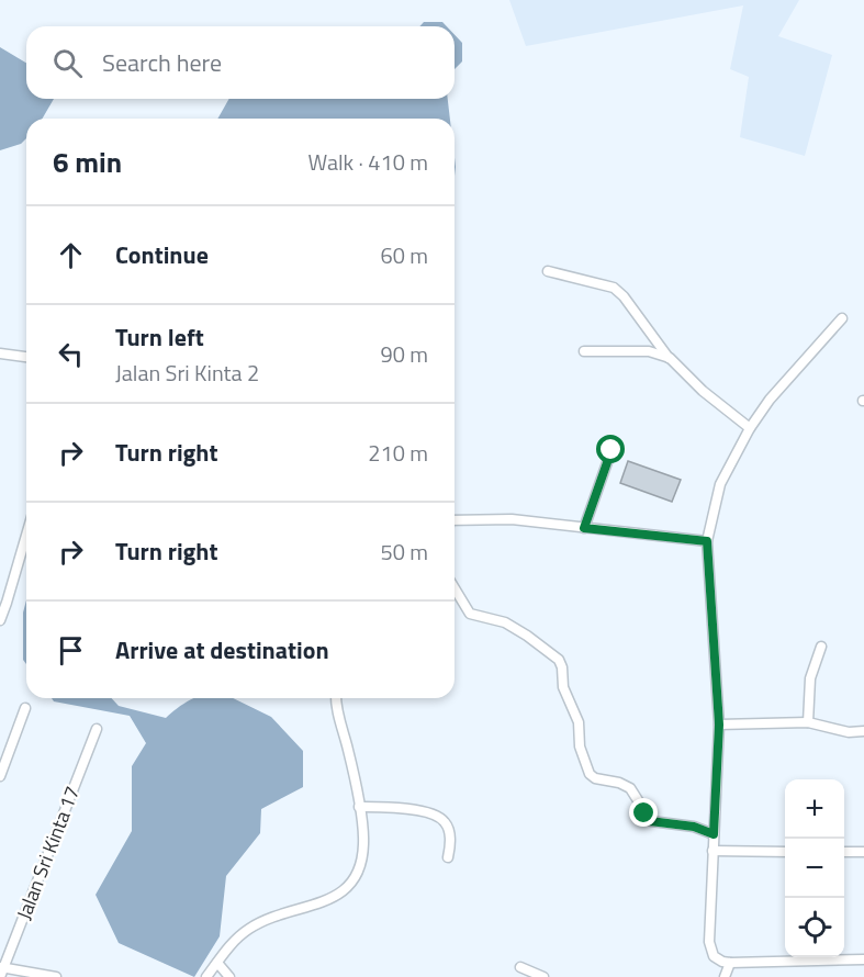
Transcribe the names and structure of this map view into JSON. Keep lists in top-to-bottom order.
{
  "streets": {
    "street": ["Jalan Sri Kinta 17"]
  },
  "page": {
    "search": "Search here",
    "heading": ["6 min", "Walk · 410 m"],
    "list": [
      ["Continue", "60 m"],
      ["Turn left", "Jalan Sri Kinta 2", "90 m"],
      ["Turn right", "210 m"],
      ["Turn right", "50 m"],
      "Arrive at destination"
    ],
    "map_buttons": ["+", "−"]
  }
}
